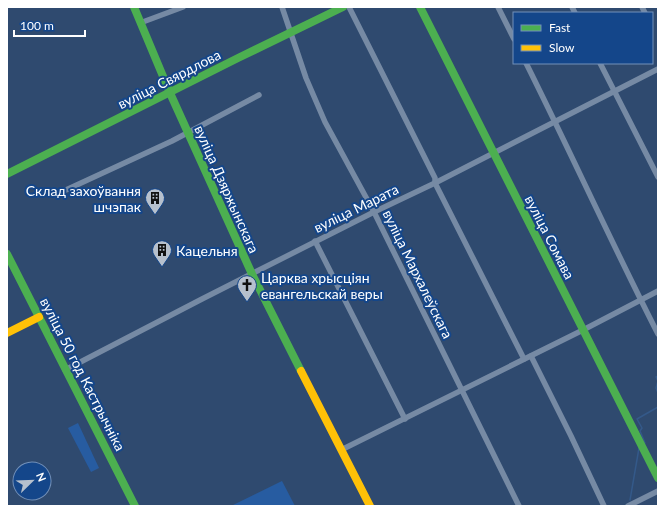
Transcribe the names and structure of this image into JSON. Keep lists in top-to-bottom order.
{
  "streets": {
    "street": [
      "вуліца Свярдлова",
      "вуліца Дзяржынскага",
      "вуліца Марата",
      "вуліца Сомава",
      "вуліца Мархалеўскага",
      "вуліца 50 год Кастрычніка"
    ]
  },
  "crossings": [
    ["вуліца Свярдлова", "вуліца Дзяржынскага"],
    ["вуліца Свярдлова", "вуліца Мархалеўскага"],
    ["вуліца Дзяржынскага", "вуліца Марата"],
    ["вуліца Марата", "вуліца Сомава"],
    ["вуліца Марата", "вуліца Мархалеўскага"],
    ["вуліца Марата", "вуліца 50 год Кастрычніка"]
  ],
  "places": {
    "building": ["Склад захоўвання шчэпак", "Кацельня"],
    "church": ["Царква хрысціян евангельскай веры"]
  },
  "legend": ["Fast", "Slow"],
  "scale_bar": "100 m",
  "north": "top right"
}
